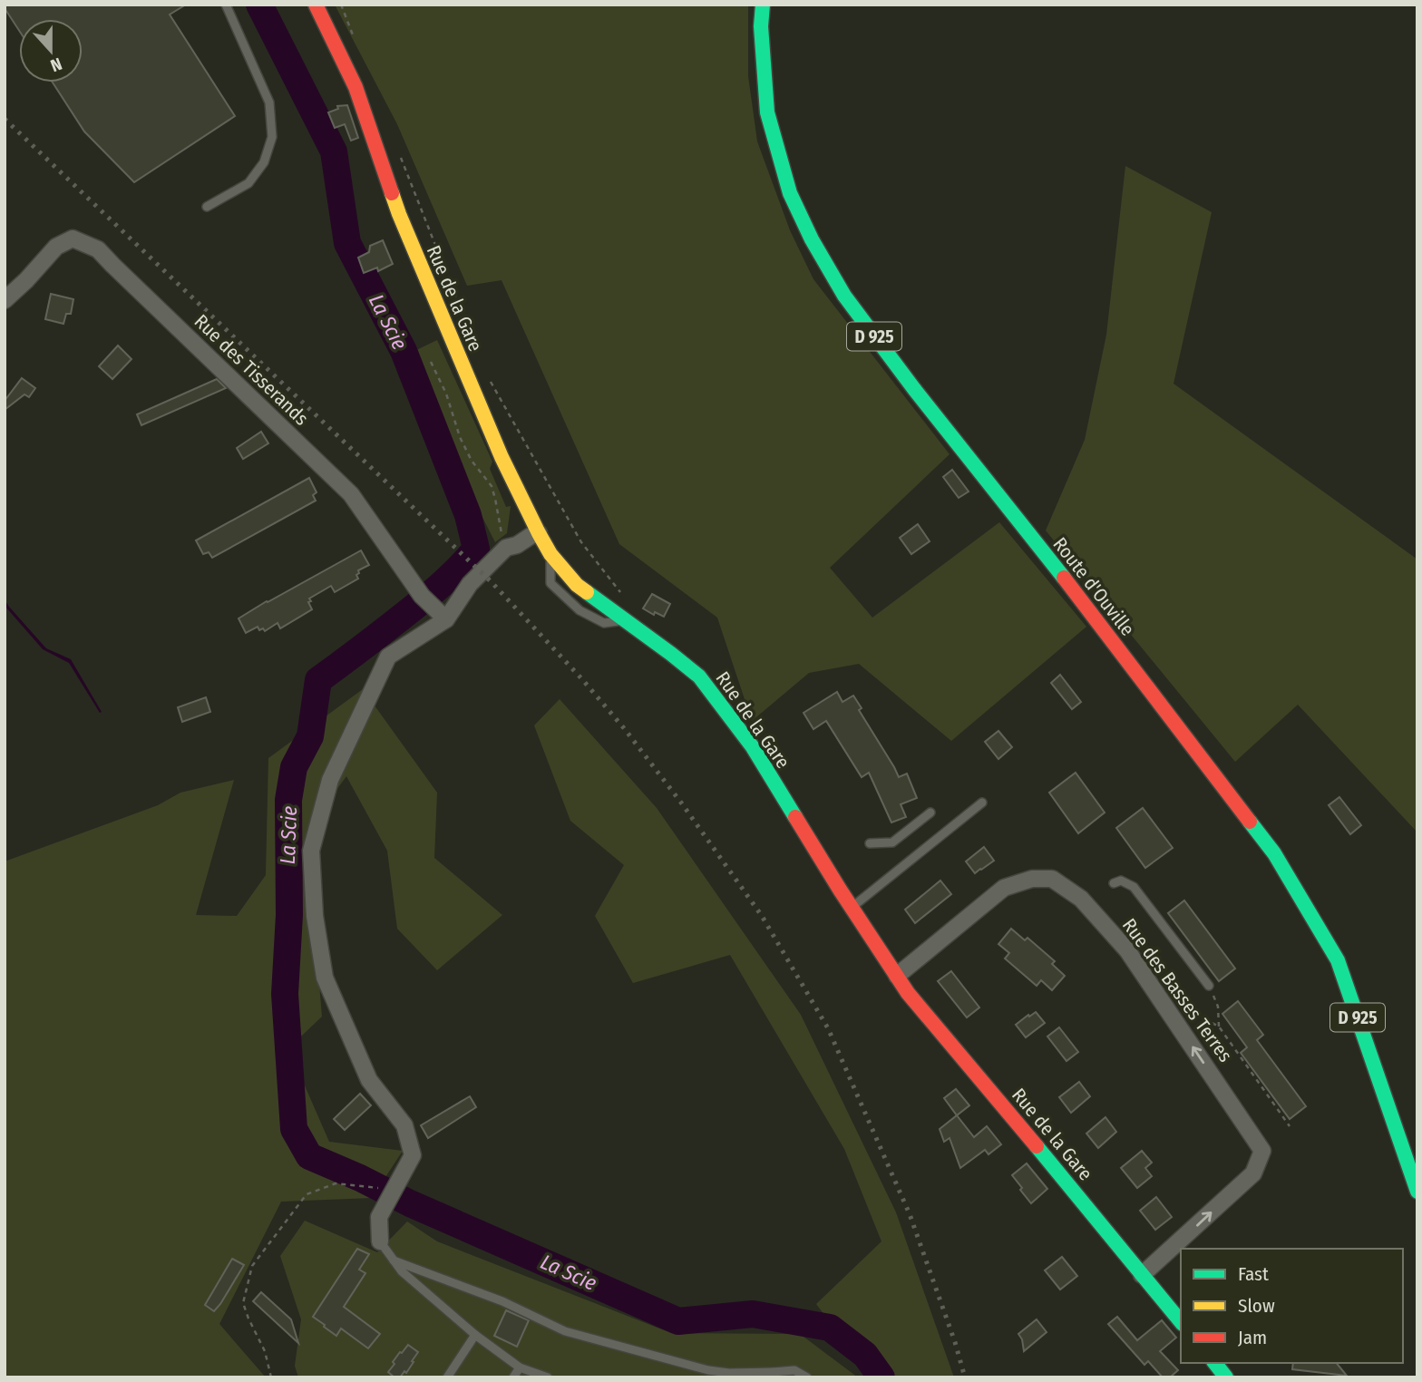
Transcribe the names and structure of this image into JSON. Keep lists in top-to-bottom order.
{
  "streets": {
    "street": [
      "Rue de la Gare",
      "D 925",
      "Rue des Tisserands",
      "Route d'Ouville",
      "Rue des Basses Terres"
    ]
  },
  "crossings": [
    ["Rue de la Gare", "Rue des Basses Terres"]
  ],
  "water": ["La Scie"],
  "legend": ["Fast", "Slow", "Jam"],
  "north": "bottom"
}
